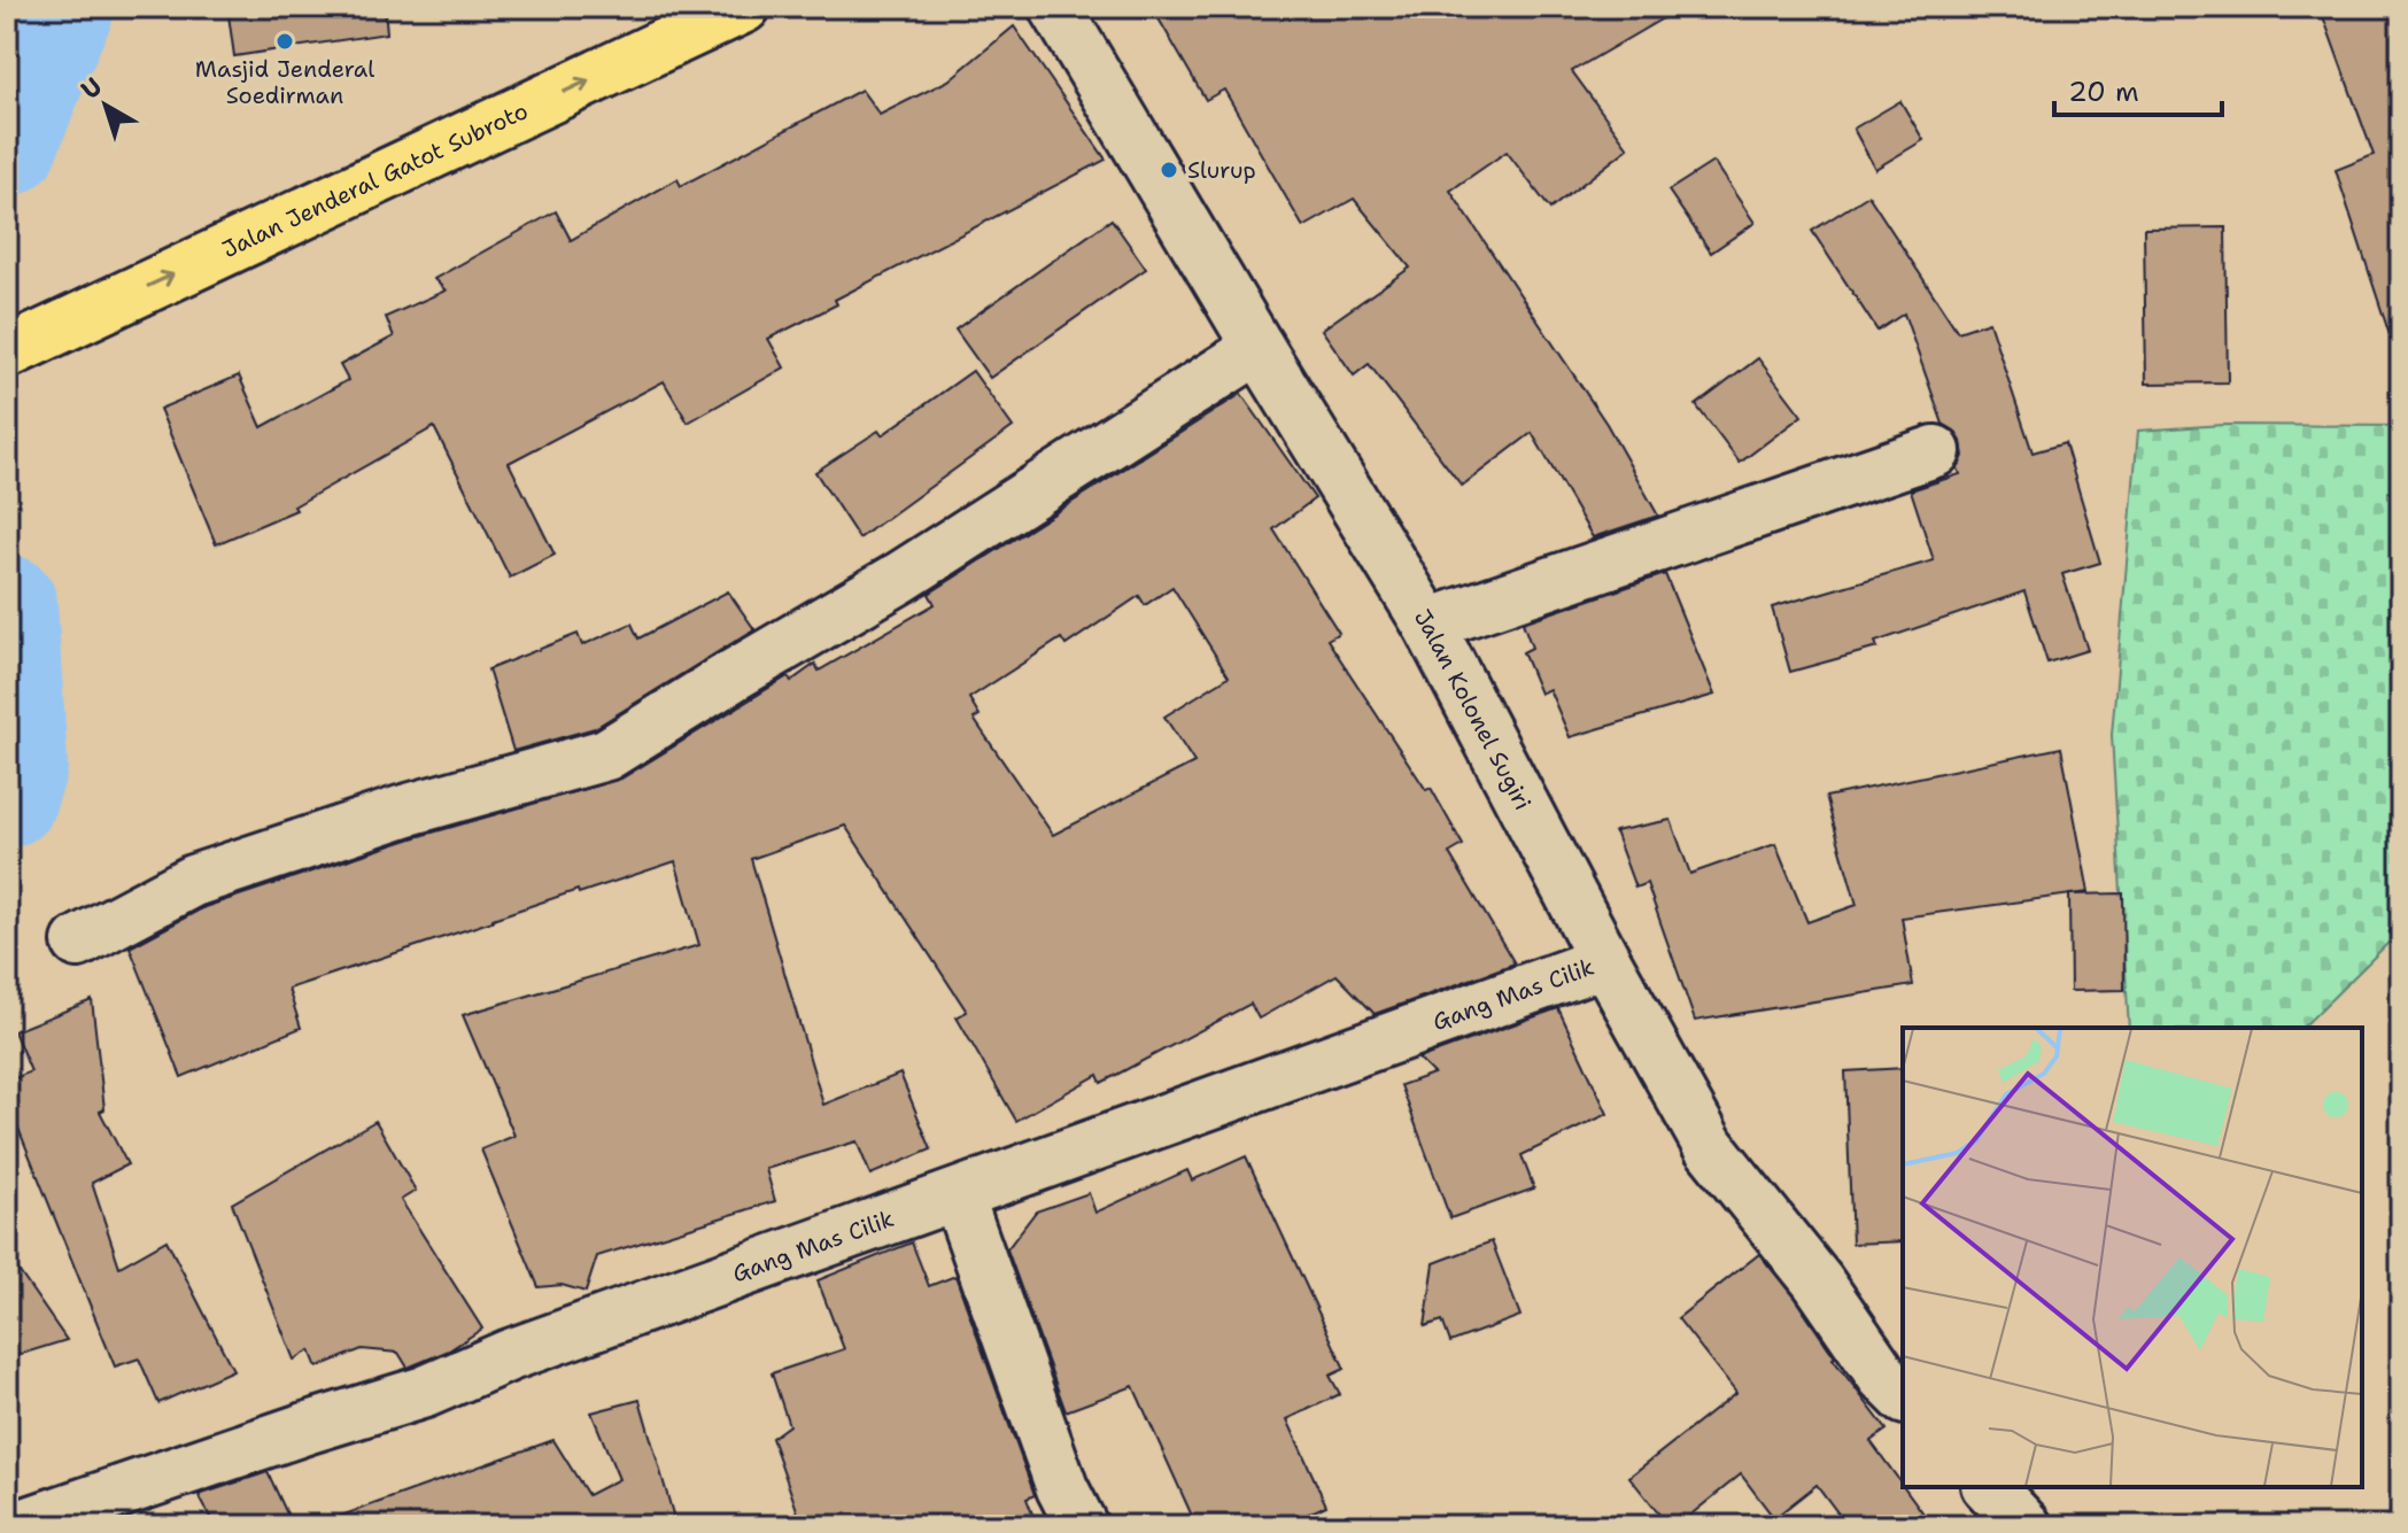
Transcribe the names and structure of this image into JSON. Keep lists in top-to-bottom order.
{
  "streets": {
    "main road": ["Jalan Jenderal Gatot Subroto"],
    "street": ["Jalan Kolonel Sugiri", "Gang Mas Cilik"]
  },
  "crossings": [
    ["Jalan Kolonel Sugiri", "Gang Mas Cilik"]
  ],
  "one_way": ["Jalan Jenderal Gatot Subroto"],
  "places": ["Masjid Jenderal Soedirman", "Slurup"],
  "scale_bar": "20 m",
  "north": "top left"
}
